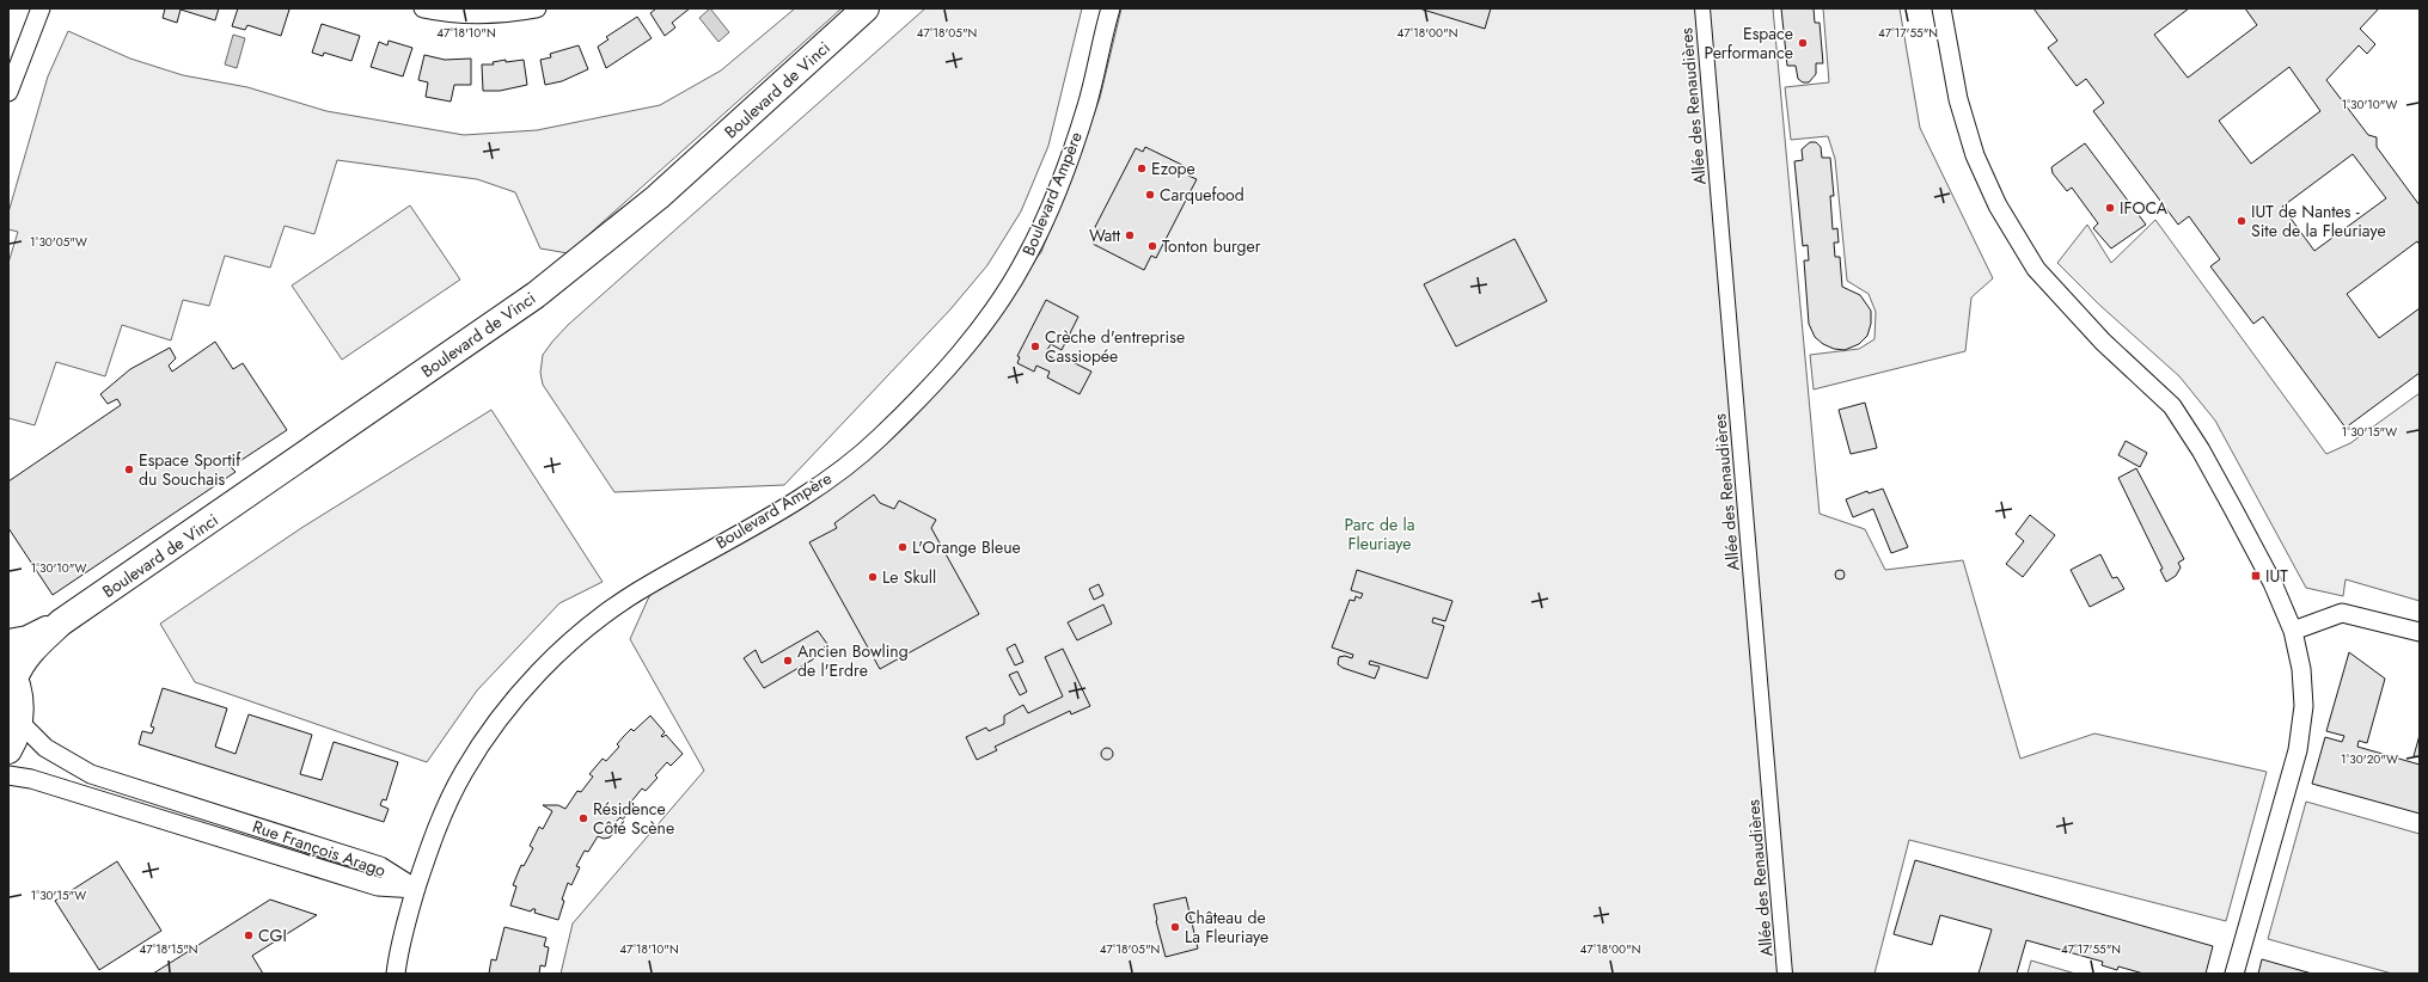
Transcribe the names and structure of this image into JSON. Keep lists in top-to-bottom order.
{
  "streets": {
    "main road": ["Boulevard de Vinci"],
    "street": ["Allée des Renaudières", "Boulevard Ampère", "Rue François Arago"]
  },
  "crossings": [
    ["Boulevard Ampère", "Rue François Arago"]
  ],
  "parks": ["Parc de la Fleuriaye"],
  "places": {
    "other": [
      "Espace Performance",
      "Ezope",
      "Carquefood",
      "IFOCA",
      "IUT de Nantes - Site de la Fleuriaye",
      "Watt",
      "Tonton burger",
      "Crèche d'entreprise Cassiopée",
      "Espace Sportif du Souchais",
      "L'Orange Bleue",
      "Le Skull",
      "Ancien Bowling de l'Erdre",
      "Résidence Côté Scène",
      "Château de La Fleuriaye",
      "CGI"
    ],
    "transit": ["IUT"]
  },
  "coordinates": [
    "47°18'10\"N",
    "47°18'00\"N",
    "47°17'55\"N",
    "47°18'05\"N",
    "1°30'10\"W",
    "1°30'05\"W",
    "1°30'15\"W",
    "1°30'20\"W",
    "47°18'15\"N"
  ]
}
